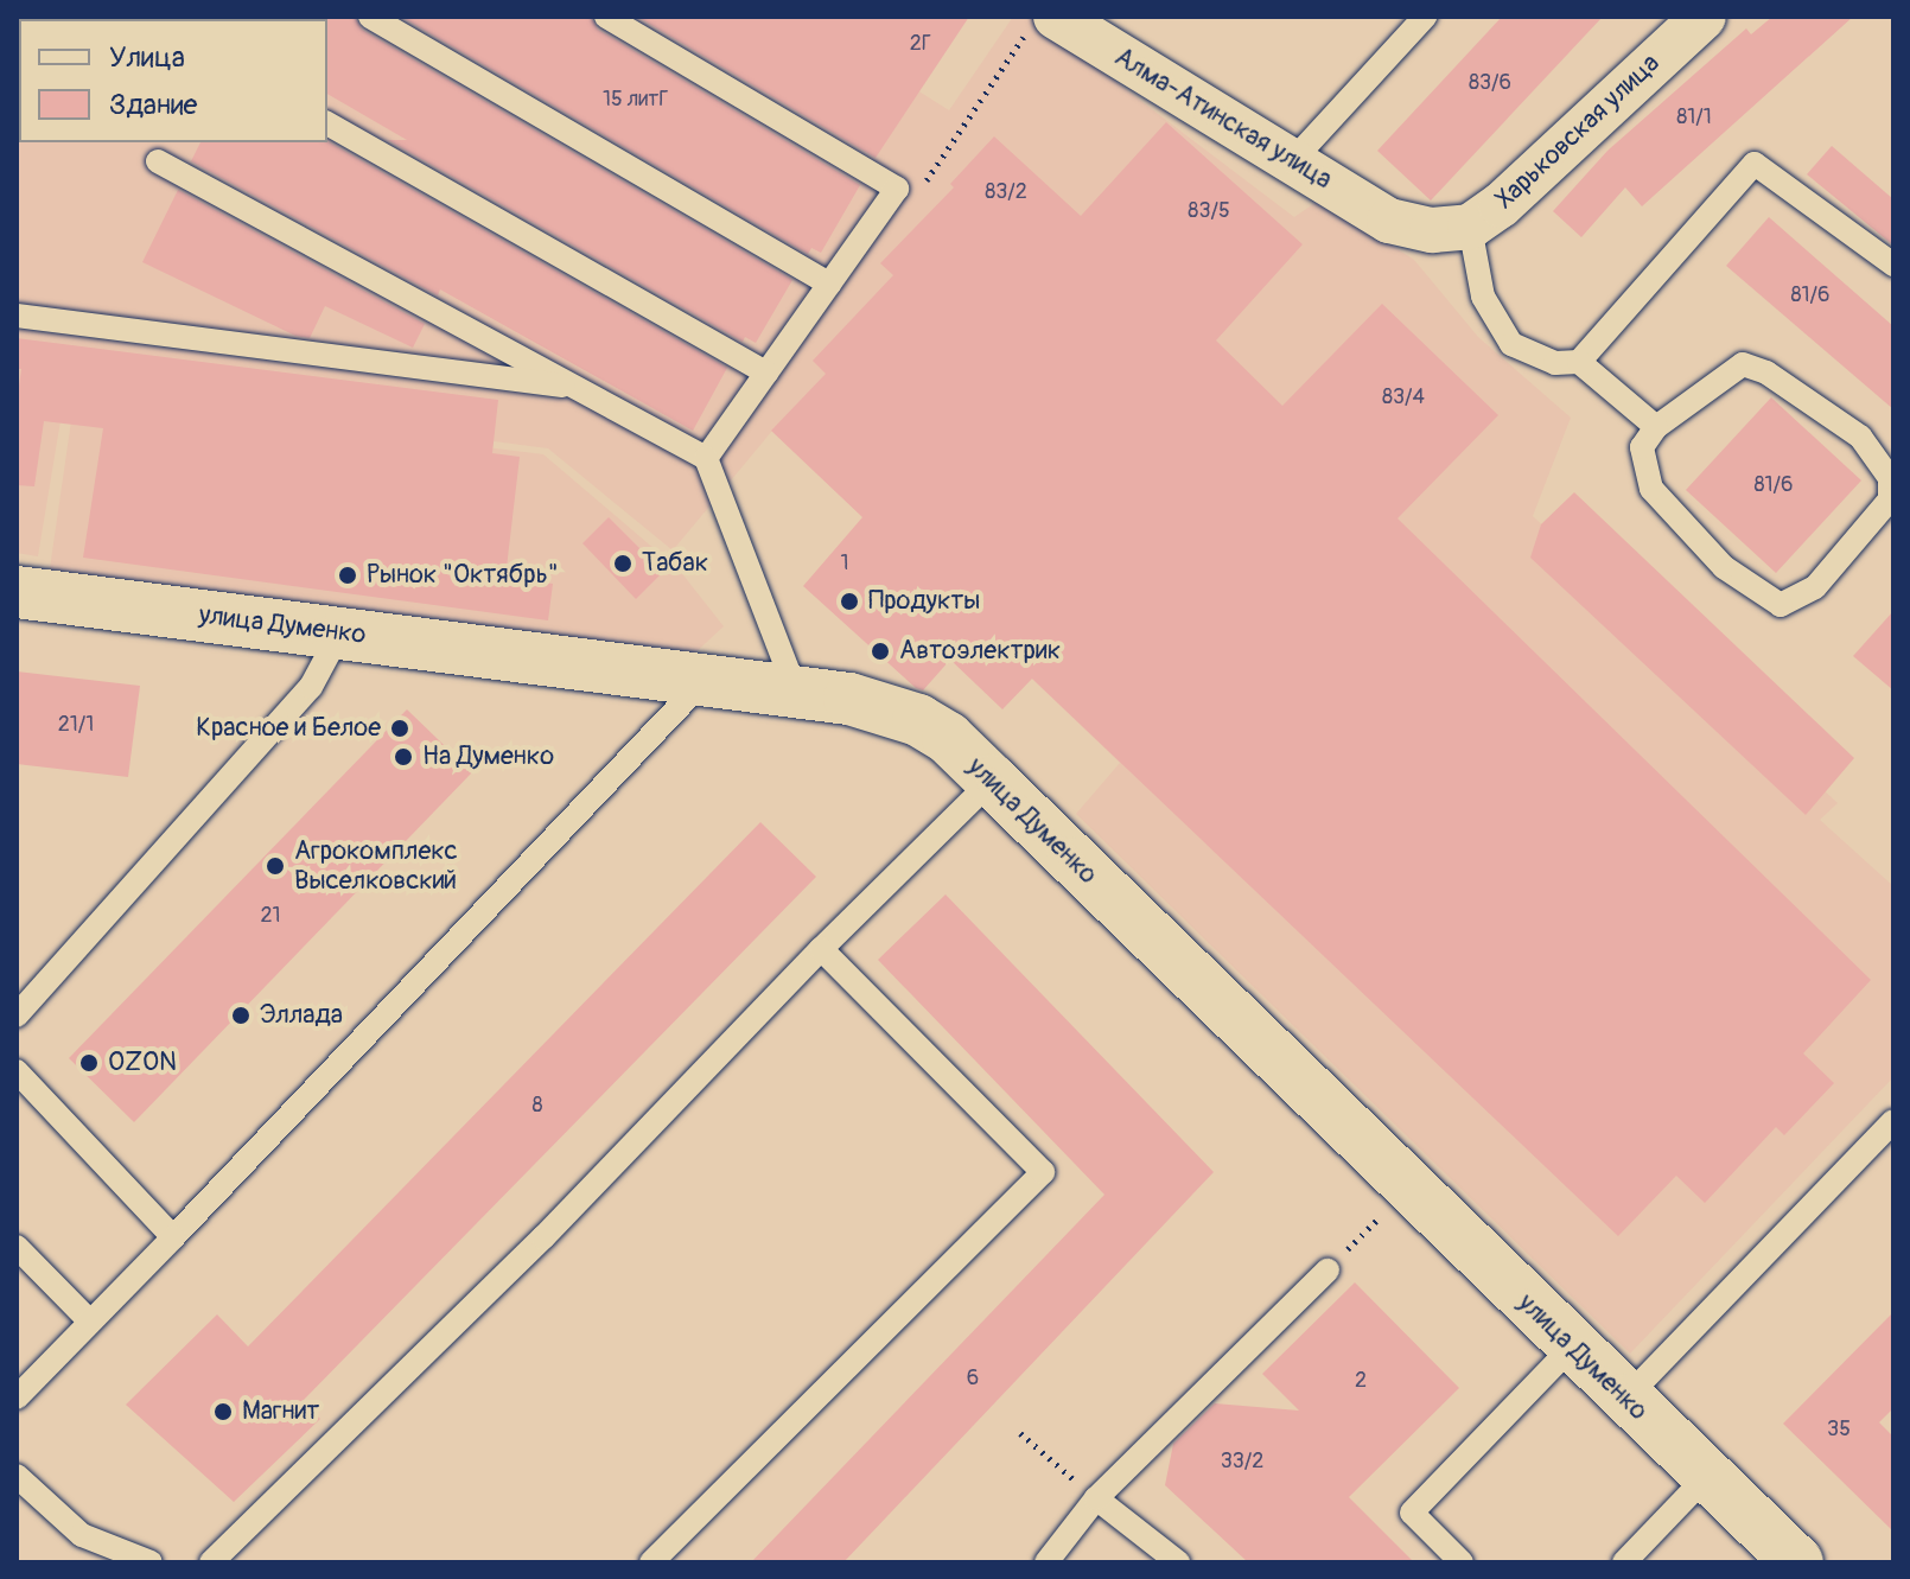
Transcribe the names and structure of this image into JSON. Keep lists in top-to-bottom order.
{
  "streets": {
    "street": ["Алма-Атинская улица", "Харьковская улица", "улица Думенко"]
  },
  "crossings": [
    ["Алма-Атинская улица", "Харьковская улица"]
  ],
  "places": [
    "Табак",
    "Рынок \"Октябрь\"",
    "Продукты",
    "Автоэлектрик",
    "Красное и Белое",
    "На Думенко",
    "Агрокомплекс Выселковский",
    "Эллада",
    "OZON",
    "Магнит"
  ],
  "house_numbers": [
    "2Г",
    "83/6",
    "15 литГ",
    "81/1",
    "83/2",
    "83/5",
    "81/6",
    "83/4",
    "81/6",
    "1",
    "21/1",
    "21",
    "8",
    "6",
    "2",
    "35",
    "33/2"
  ],
  "legend": ["Улица", "Здание"]
}
